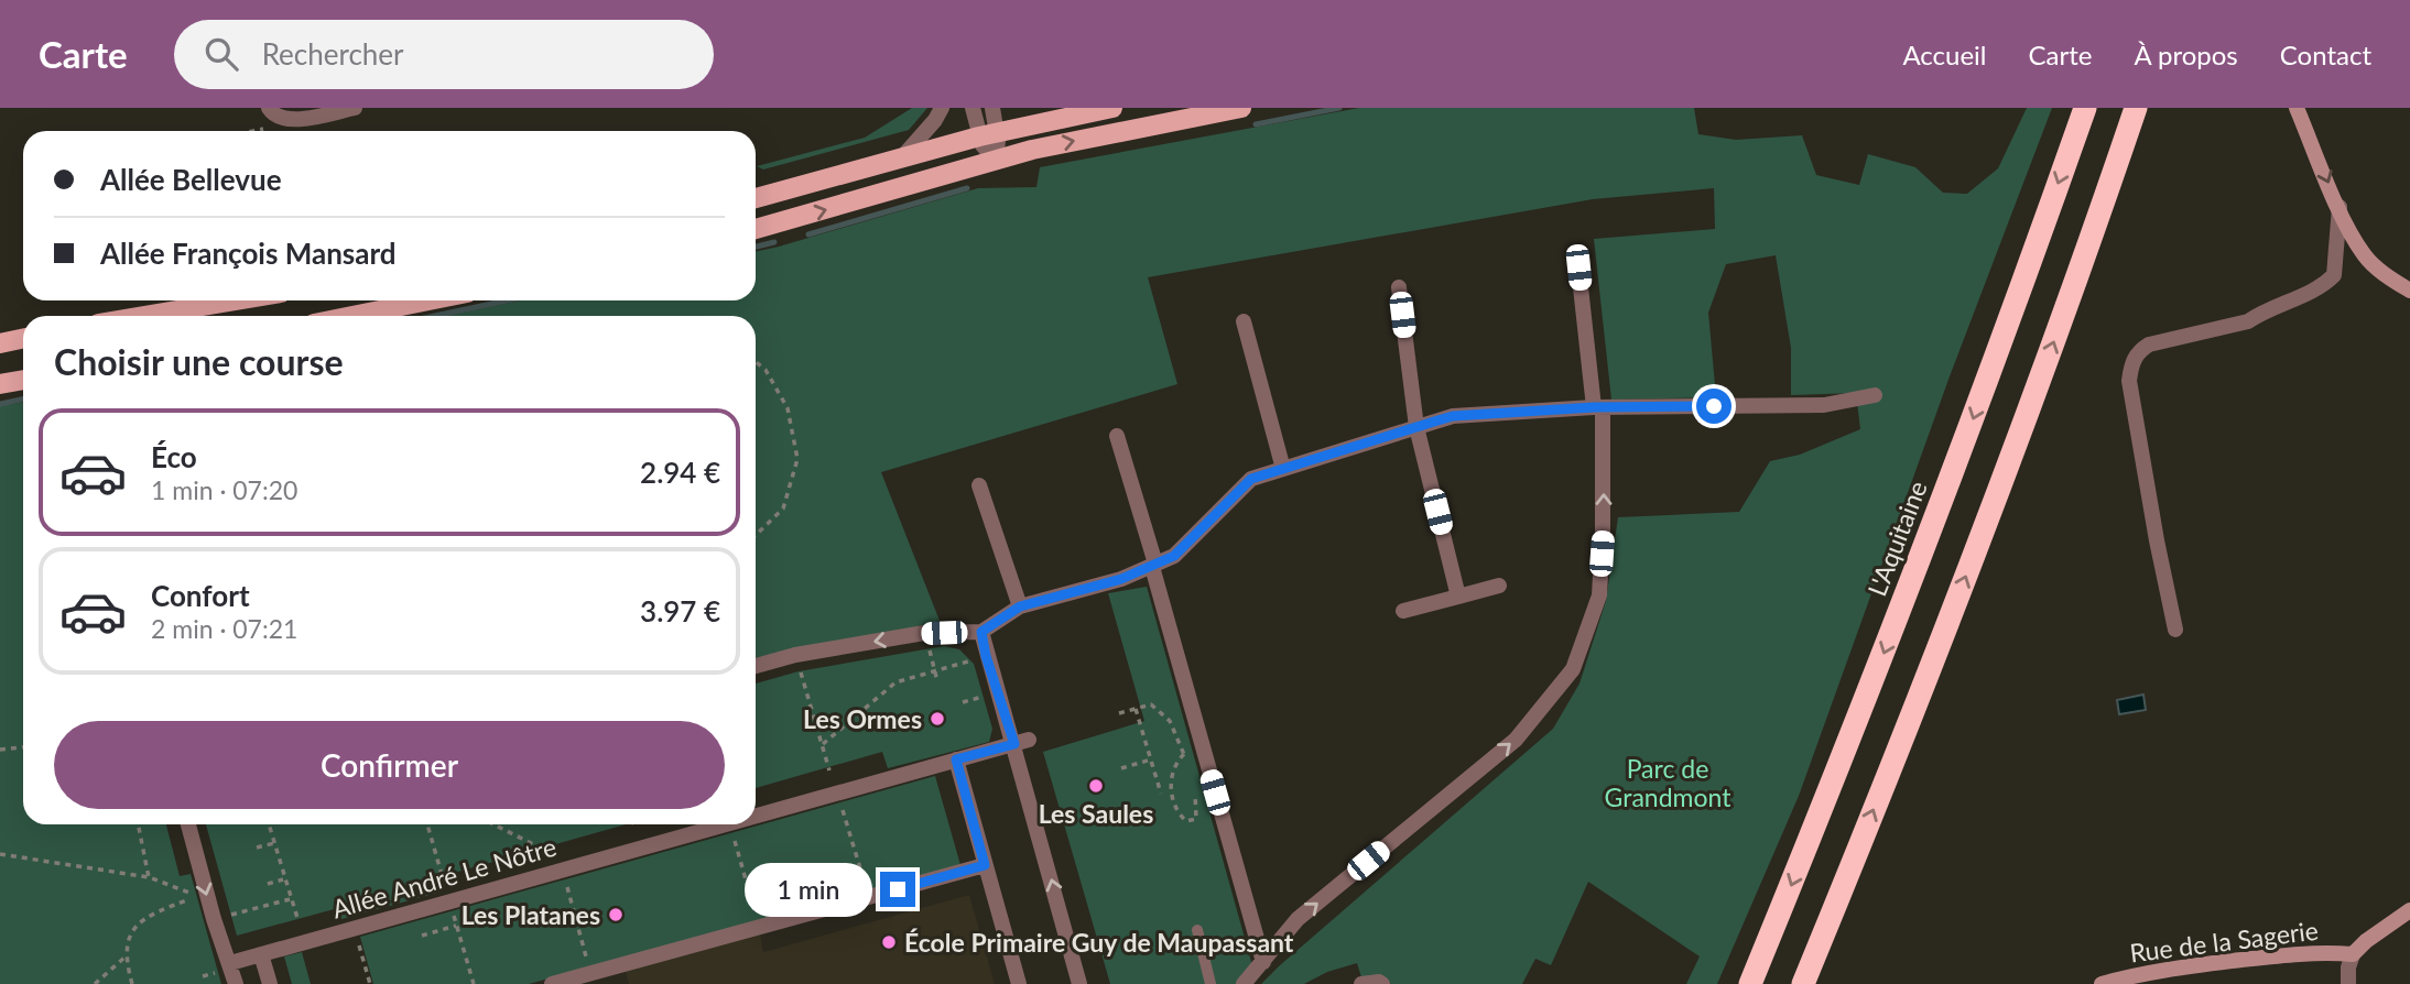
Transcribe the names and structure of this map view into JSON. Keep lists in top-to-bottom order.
{
  "streets": {
    "highway": ["L'Aquitaine"],
    "street": ["Allée André Le Nôtre", "Rue de la Sagerie"]
  },
  "parks": ["Parc de Grandmont"],
  "places": [
    "Les Ormes",
    "Les Saules",
    "Les Platanes",
    "École Primaire Guy de Maupassant"
  ],
  "page": {
    "header": "Carte",
    "search": "Rechercher",
    "nav": [
      "Accueil",
      "Carte",
      "À propos",
      "Contact"
    ],
    "banner": ["Allée Bellevue", "Allée François Mansard"],
    "heading": "Choisir une course",
    "list": [
      {
        "name": "Éco",
        "note": "1 min · 07:20",
        "value": "2.94 €"
      },
      {
        "name": "Confort",
        "note": "2 min · 07:21",
        "value": "3.97 €"
      }
    ],
    "buttons": "Confirmer",
    "bubble": "1 min"
  }
}
